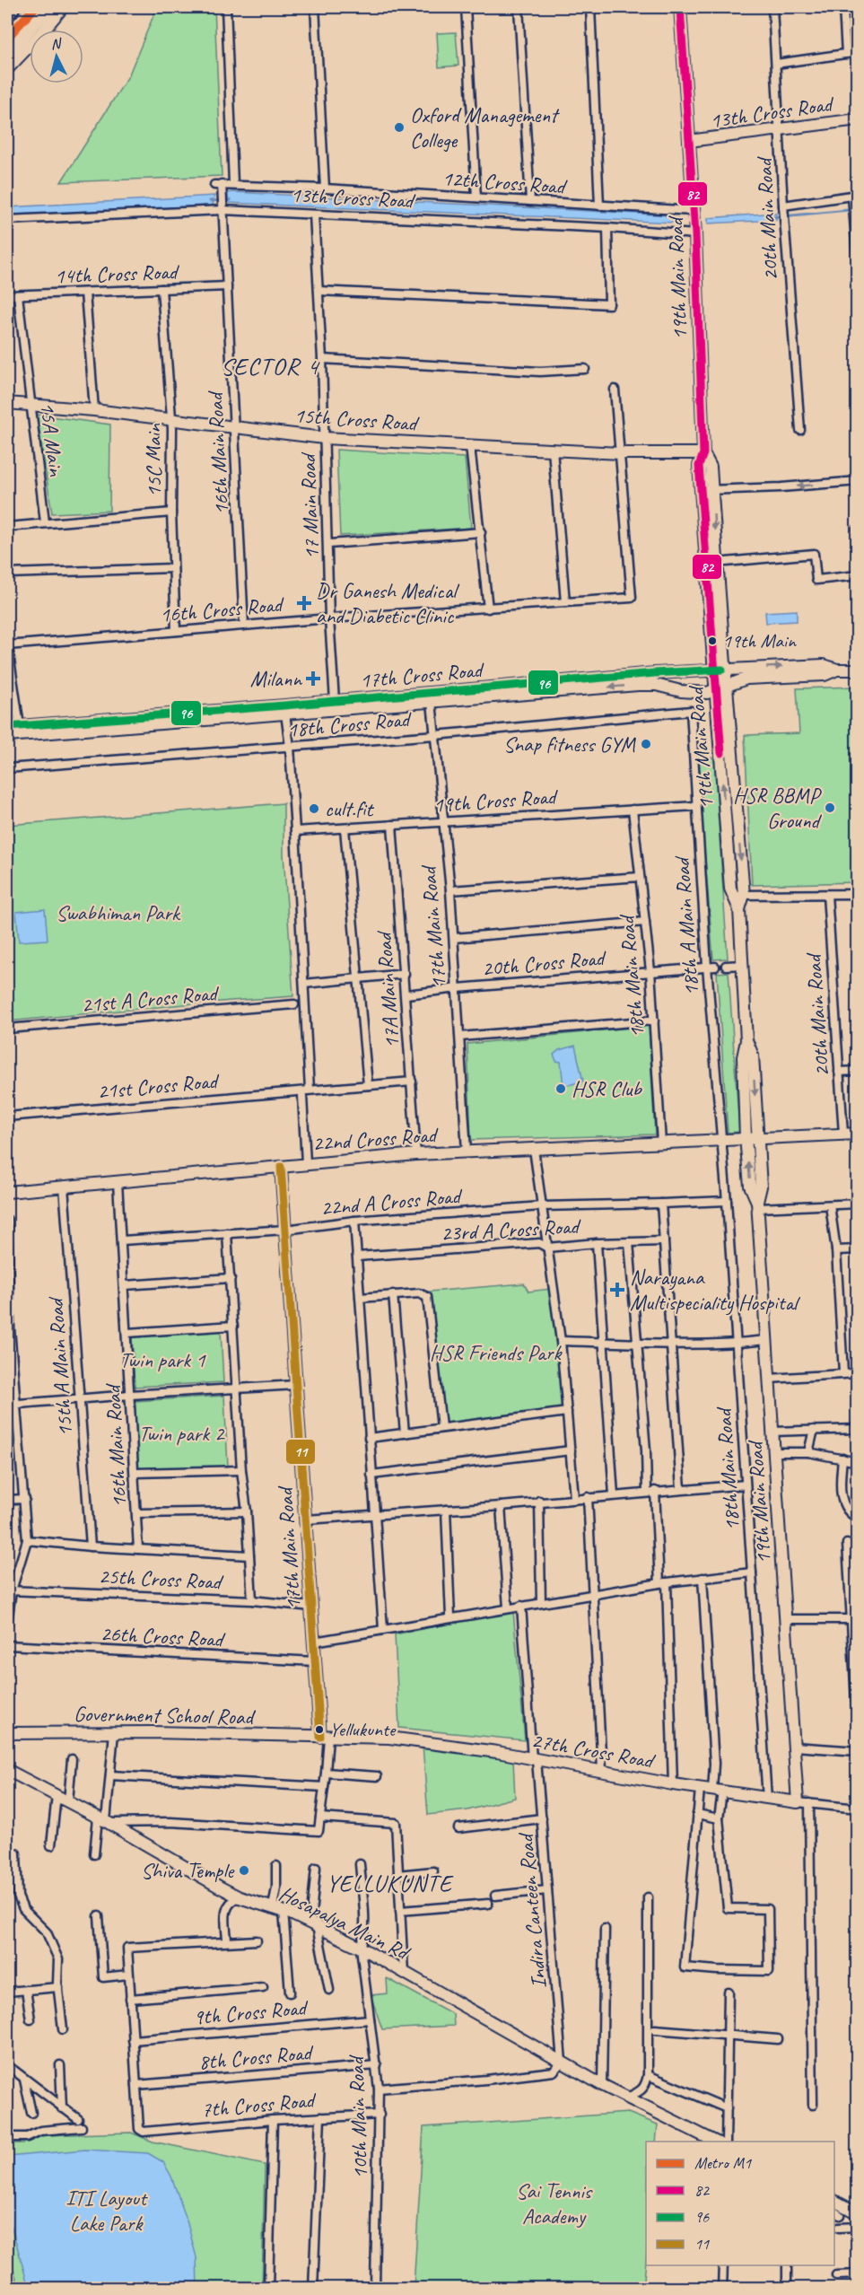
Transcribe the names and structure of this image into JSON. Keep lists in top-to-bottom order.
{
  "streets": {
    "main road": [
      "13th Cross Road",
      "19th Main Road",
      "15th Cross Road",
      "17th Cross Road",
      "17th Main Road",
      "22nd Cross Road",
      "Government School Road",
      "27th Cross Road",
      "Hosapalya Main Rd"
    ],
    "street": [
      "12th Cross Road",
      "20th Main Road",
      "14th Cross Road",
      "15A Main",
      "16th Main Road",
      "15C Main",
      "17 Main Road",
      "16th Cross Road",
      "18th Cross Road",
      "19th Cross Road",
      "18th A Main Road",
      "20th Cross Road",
      "18th Main Road",
      "17A Main Road",
      "21st A Cross Road",
      "21st Cross Road",
      "22nd A Cross Road",
      "23rd A Cross Road",
      "15th A Main Road",
      "25th Cross Road",
      "26th Cross Road",
      "Indira Canteen Road",
      "9th Cross Road",
      "8th Cross Road",
      "7th Cross Road",
      "10th Main Road"
    ]
  },
  "crossings": [
    ["13th Cross Road", "12th Cross Road"],
    ["13th Cross Road", "20th Main Road"],
    ["13th Cross Road", "19th Main Road"],
    ["13th Cross Road", "16th Main Road"],
    ["13th Cross Road", "17 Main Road"],
    ["12th Cross Road", "19th Main Road"],
    ["12th Cross Road", "16th Main Road"],
    ["20th Main Road", "22nd Cross Road"],
    ["14th Cross Road", "15A Main"],
    ["14th Cross Road", "16th Main Road"],
    ["14th Cross Road", "15C Main"],
    ["19th Main Road", "15th Cross Road"],
    ["19th Main Road", "17th Cross Road"],
    ["19th Main Road", "22nd Cross Road"],
    ["19th Main Road", "27th Cross Road"],
    ["15th Cross Road", "15A Main"],
    ["15th Cross Road", "16th Main Road"],
    ["15th Cross Road", "15C Main"],
    ["15th Cross Road", "17 Main Road"],
    ["15th Cross Road", "16th Cross Road"],
    ["16th Main Road", "16th Cross Road"],
    ["16th Main Road", "22nd Cross Road"],
    ["16th Main Road", "22nd A Cross Road"],
    ["15C Main", "16th Cross Road"],
    ["17 Main Road", "16th Cross Road"],
    ["17 Main Road", "17th Cross Road"],
    ["17th Cross Road", "17th Main Road"],
    ["18th Cross Road", "18th A Main Road"],
    ["18th Cross Road", "17th Main Road"],
    ["19th Cross Road", "18th A Main Road"],
    ["19th Cross Road", "17th Main Road"],
    ["19th Cross Road", "18th Main Road"],
    ["19th Cross Road", "17A Main Road"],
    ["18th A Main Road", "20th Cross Road"],
    ["18th A Main Road", "18th Main Road"],
    ["18th A Main Road", "22nd Cross Road"],
    ["17th Main Road", "20th Cross Road"],
    ["17th Main Road", "22nd Cross Road"],
    ["17th Main Road", "22nd A Cross Road"],
    ["17th Main Road", "25th Cross Road"],
    ["17th Main Road", "26th Cross Road"],
    ["17th Main Road", "Government School Road"],
    ["17th Main Road", "27th Cross Road"],
    ["20th Cross Road", "18th Main Road"],
    ["20th Cross Road", "17A Main Road"],
    ["18th Main Road", "22nd Cross Road"],
    ["18th Main Road", "22nd A Cross Road"],
    ["18th Main Road", "27th Cross Road"],
    ["17A Main Road", "21st Cross Road"],
    ["17A Main Road", "22nd Cross Road"],
    ["22nd Cross Road", "15th A Main Road"],
    ["Government School Road", "27th Cross Road"],
    ["27th Cross Road", "Indira Canteen Road"],
    ["Indira Canteen Road", "Hosapalya Main Rd"],
    ["Hosapalya Main Rd", "10th Main Road"],
    ["9th Cross Road", "10th Main Road"],
    ["8th Cross Road", "7th Cross Road"],
    ["8th Cross Road", "10th Main Road"],
    ["7th Cross Road", "10th Main Road"]
  ],
  "districts": ["SECTOR 4", "YELLUKUNTE"],
  "parks": [
    "Swabhiman Park",
    "HSR Friends Park",
    "Twin park 1",
    "Twin park 2",
    "Sai Tennis Academy",
    "ITI Layout Lake Park"
  ],
  "places": {
    "other": [
      "Oxford Management College",
      "19th Main",
      "Snap fitness GYM",
      "HSR BBMP Ground",
      "cult.fit",
      "HSR Club",
      "Yellukunte",
      "Shiva Temple"
    ],
    "health": ["Dr Ganesh Medical and Diabetic Clinic", "Milann", "Narayana Multispeciality Hospital"]
  },
  "lines": [
    "metro line M1",
    "transit line 82",
    "transit line 96",
    "transit line 11"
  ],
  "legend": [
    "Metro M1",
    "82",
    "96",
    "11"
  ],
  "north": "top"
}
